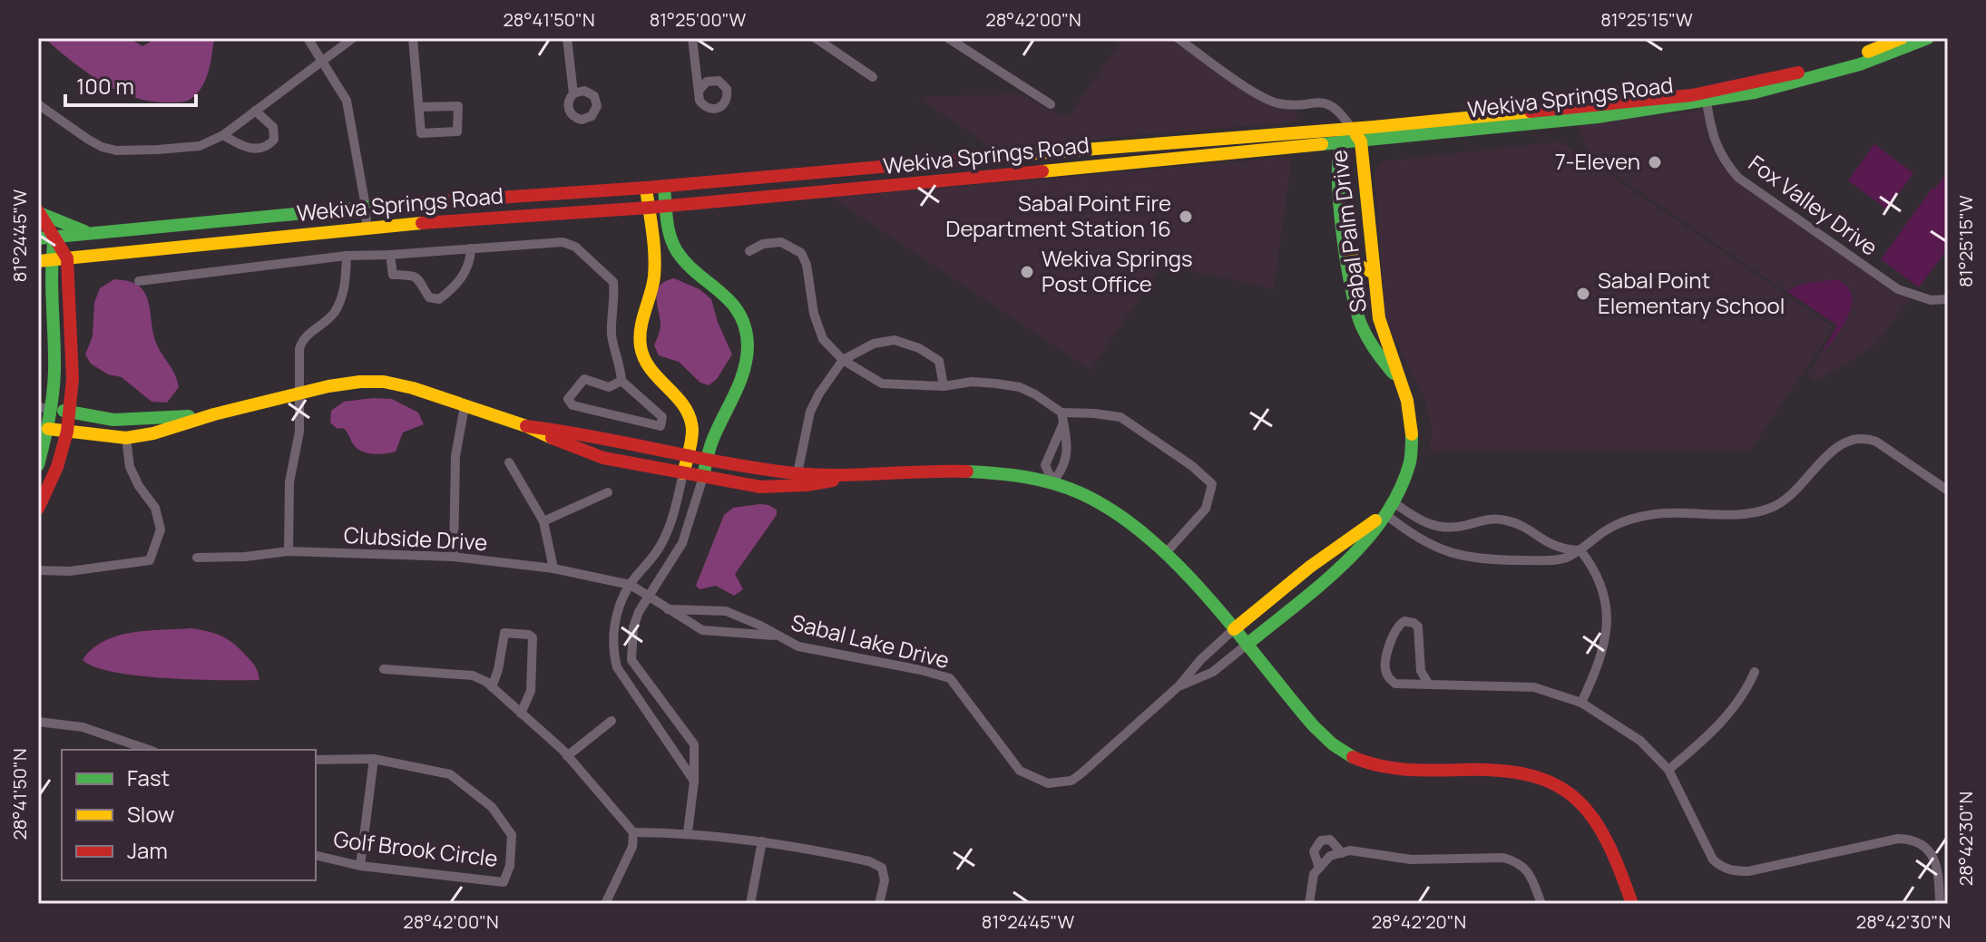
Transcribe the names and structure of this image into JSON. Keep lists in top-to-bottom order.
{
  "streets": {
    "street": [
      "Wekiva Springs Road",
      "Fox Valley Drive",
      "Sabal Palm Drive",
      "Clubside Drive",
      "Sabal Lake Drive",
      "Golf Brook Circle"
    ]
  },
  "crossings": [
    ["Wekiva Springs Road", "Fox Valley Drive"],
    ["Wekiva Springs Road", "Sabal Palm Drive"],
    ["Sabal Palm Drive", "Sabal Lake Drive"],
    ["Clubside Drive", "Sabal Lake Drive"]
  ],
  "places": [
    "7-Eleven",
    "Sabal Point Fire Department Station 16",
    "Wekiva Springs Post Office",
    "Sabal Point Elementary School"
  ],
  "legend": ["Fast", "Slow", "Jam"],
  "scale_bar": "100 m",
  "coordinates": [
    "28°41'50\"N",
    "81°25'00\"W",
    "28°42'00\"N",
    "81°25'15\"W",
    "81°24'45\"W",
    "28°42'30\"N",
    "28°42'20\"N"
  ]
}
